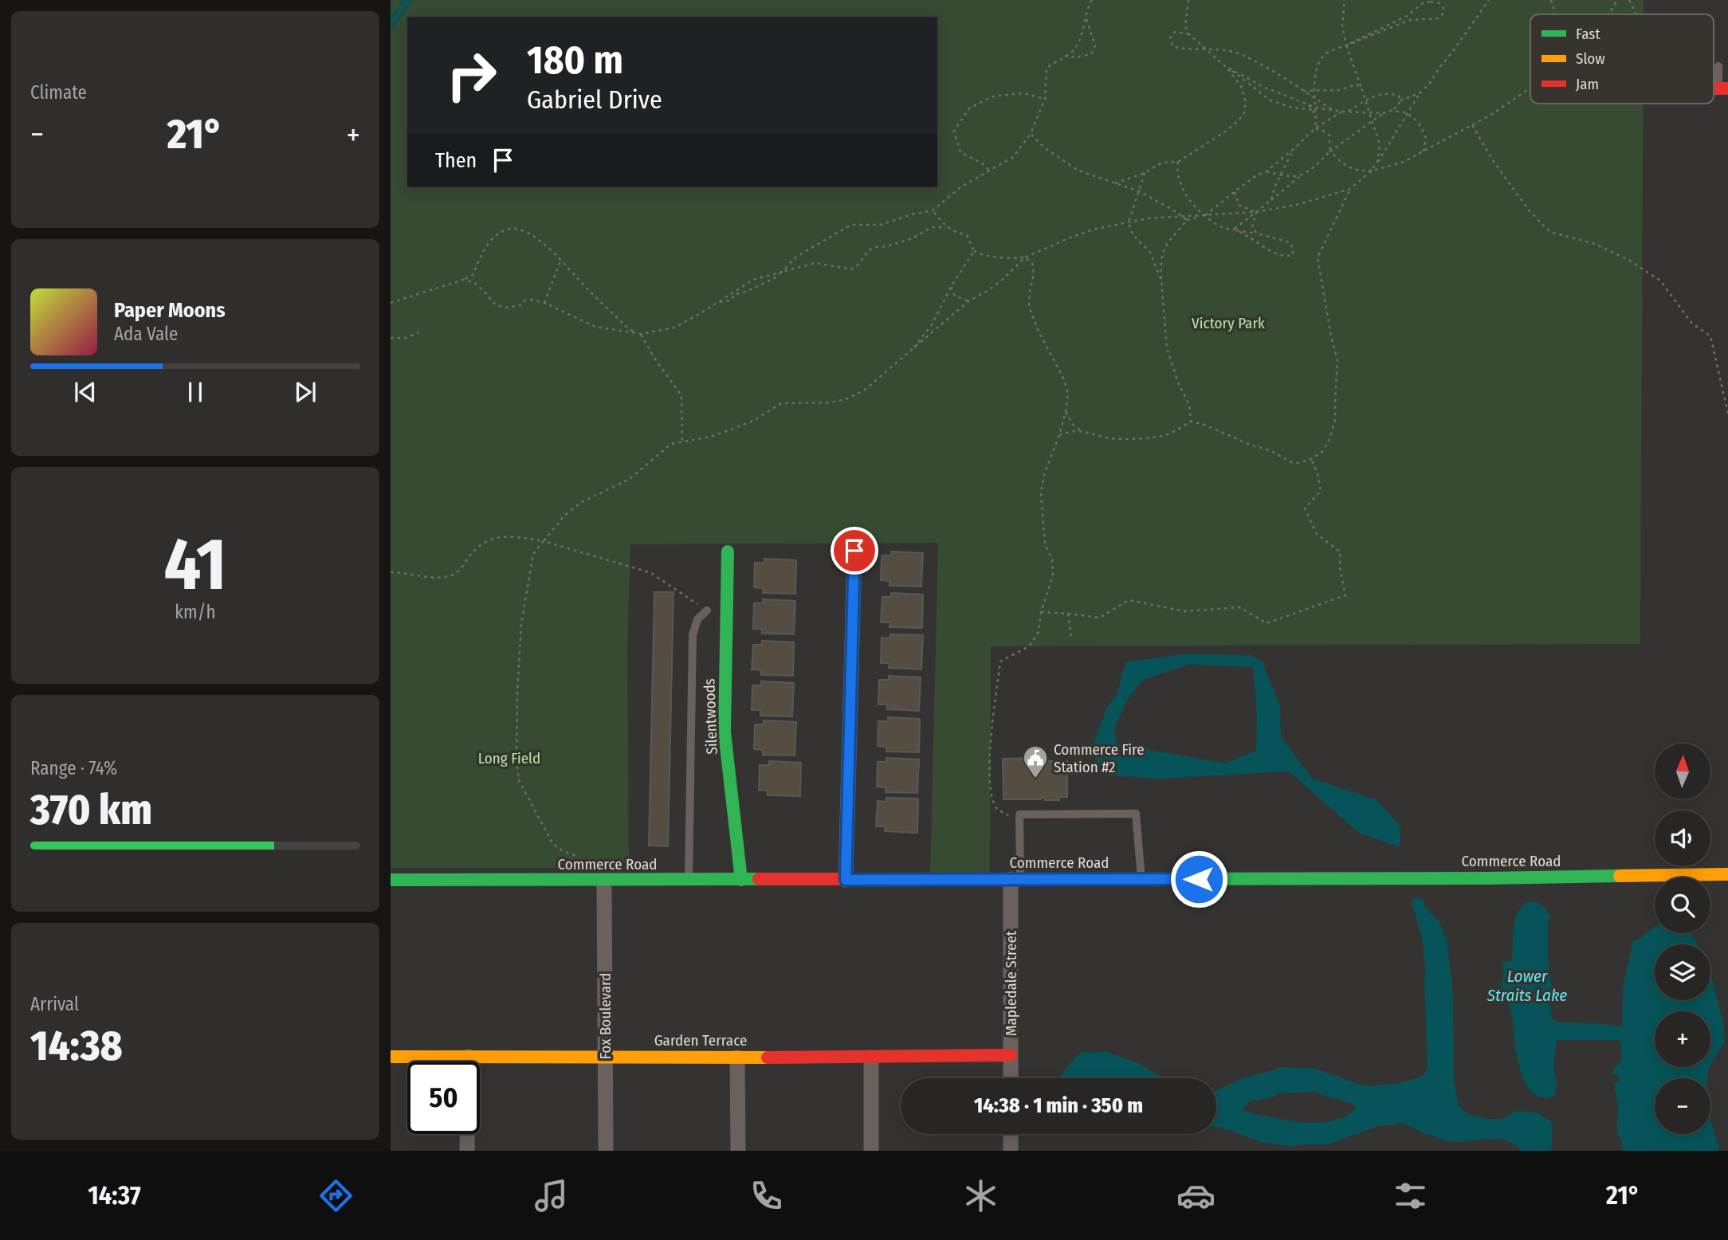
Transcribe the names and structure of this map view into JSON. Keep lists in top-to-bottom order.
{
  "streets": {
    "main road": ["Silentwoods", "Commerce Road", "Garden Terrace"],
    "street": ["Mapledale Street", "Fox Boulevard"]
  },
  "crossings": [
    ["Silentwoods", "Commerce Road"],
    ["Commerce Road", "Mapledale Street"],
    ["Commerce Road", "Fox Boulevard"],
    ["Mapledale Street", "Garden Terrace"],
    ["Fox Boulevard", "Garden Terrace"]
  ],
  "water": ["Lower Straits Lake"],
  "parks": ["Victory Park", "Long Field"],
  "places": {
    "public building": ["Commerce Fire Station #2"]
  },
  "legend": ["Fast", "Slow", "Jam"],
  "north": "top",
  "page": {
    "tile": [
      "Climate",
      ["41", "km/h"],
      ["Range · 74%", "370 km"],
      ["Arrival", "14:38"]
    ],
    "turn": ["180 m", "Gabriel Drive"],
    "heat": ["−", "21°", "+"],
    "then": "Then",
    "song": ["Paper Moons", "Ada Vale"],
    "map_buttons": ["+", "−"],
    "limit": "50",
    "trip": "14:38 · 1 min · 350 m",
    "tabs": ["14:37", "21°"]
  }
}
